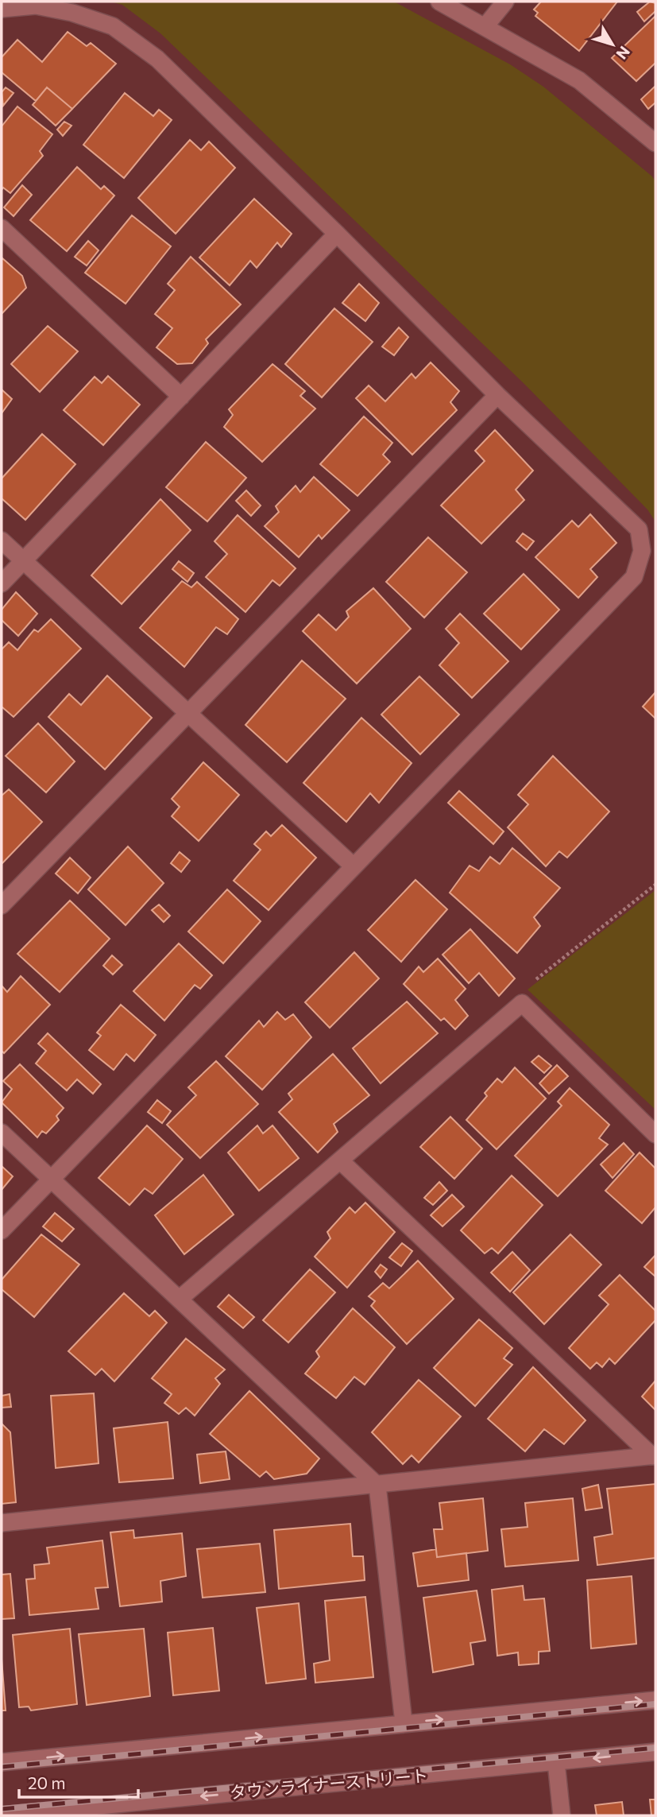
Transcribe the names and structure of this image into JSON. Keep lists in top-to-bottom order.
{
  "streets": {
    "street": ["タウンライナーストリート"]
  },
  "scale_bar": "20 m",
  "north": "bottom right"
}
